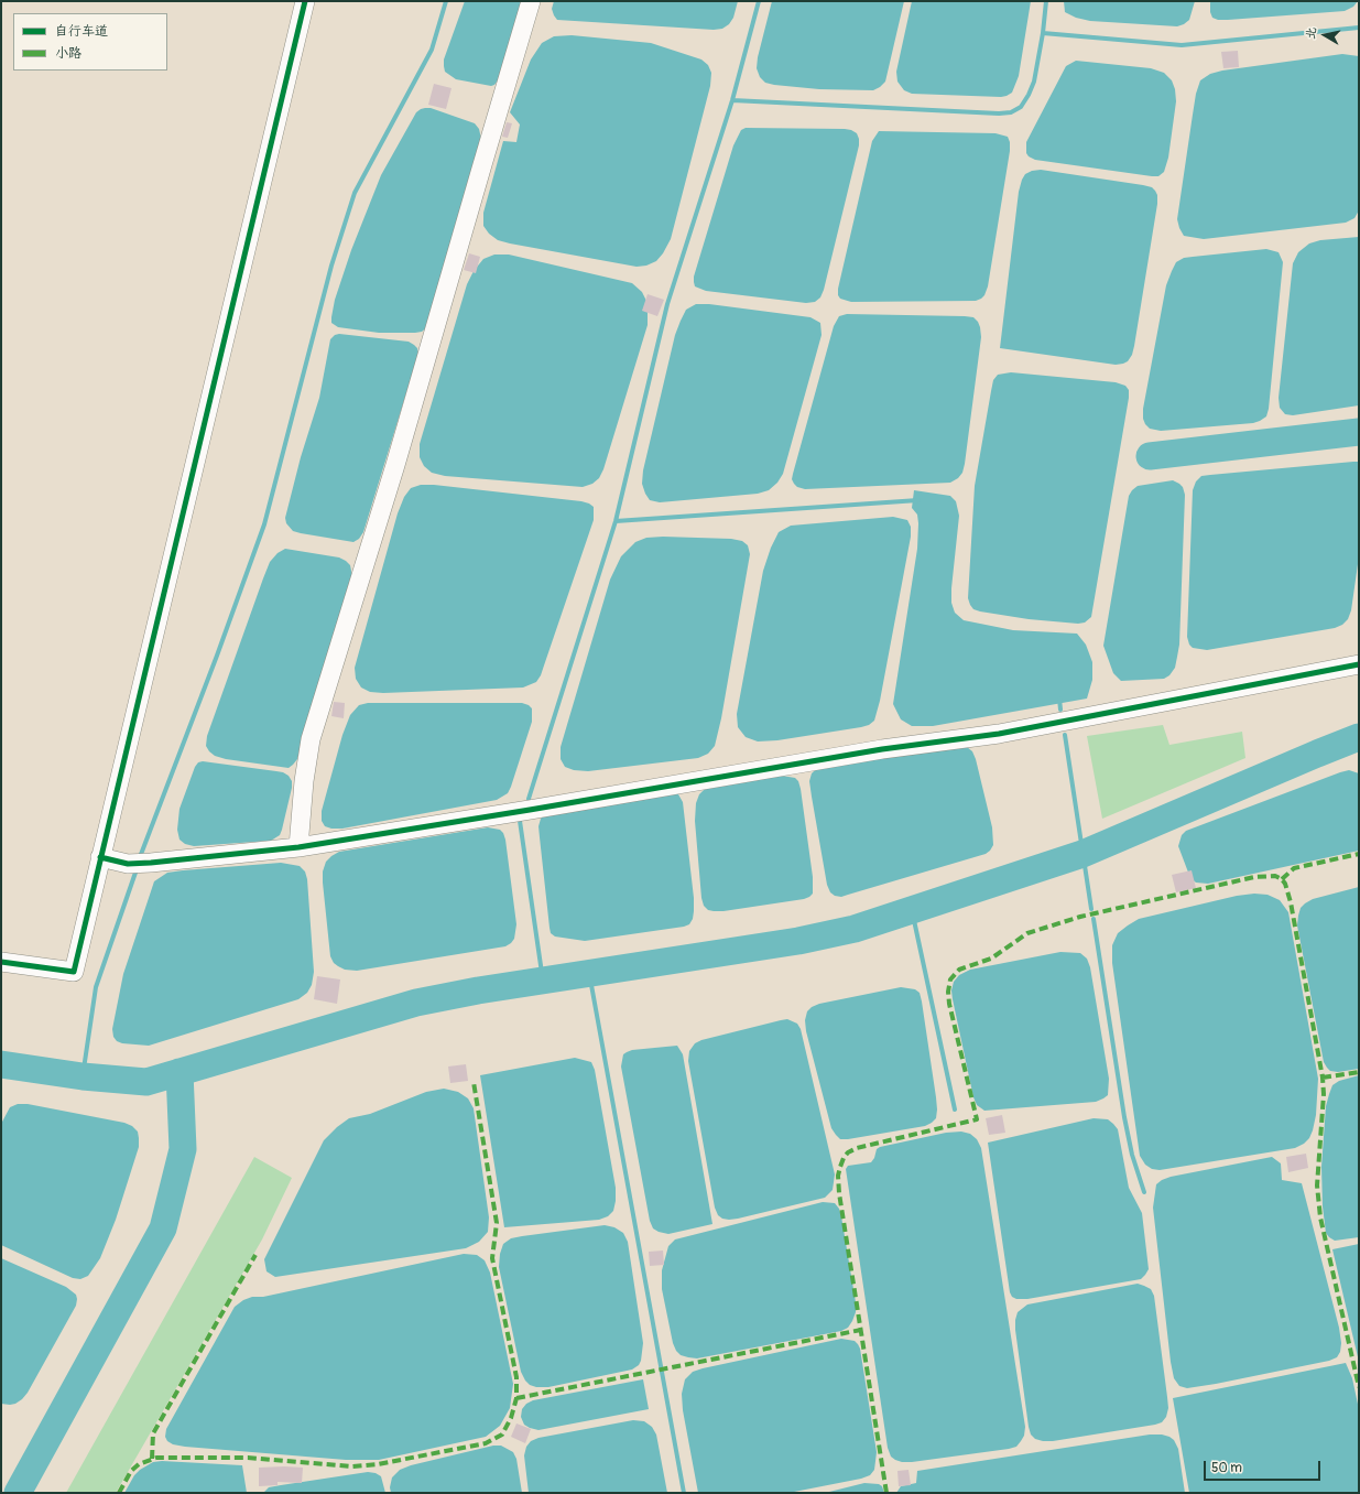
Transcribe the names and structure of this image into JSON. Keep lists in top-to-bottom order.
{
  "legend": ["自行车道", "小路"],
  "scale_bar": "50 m",
  "north": "left"
}
